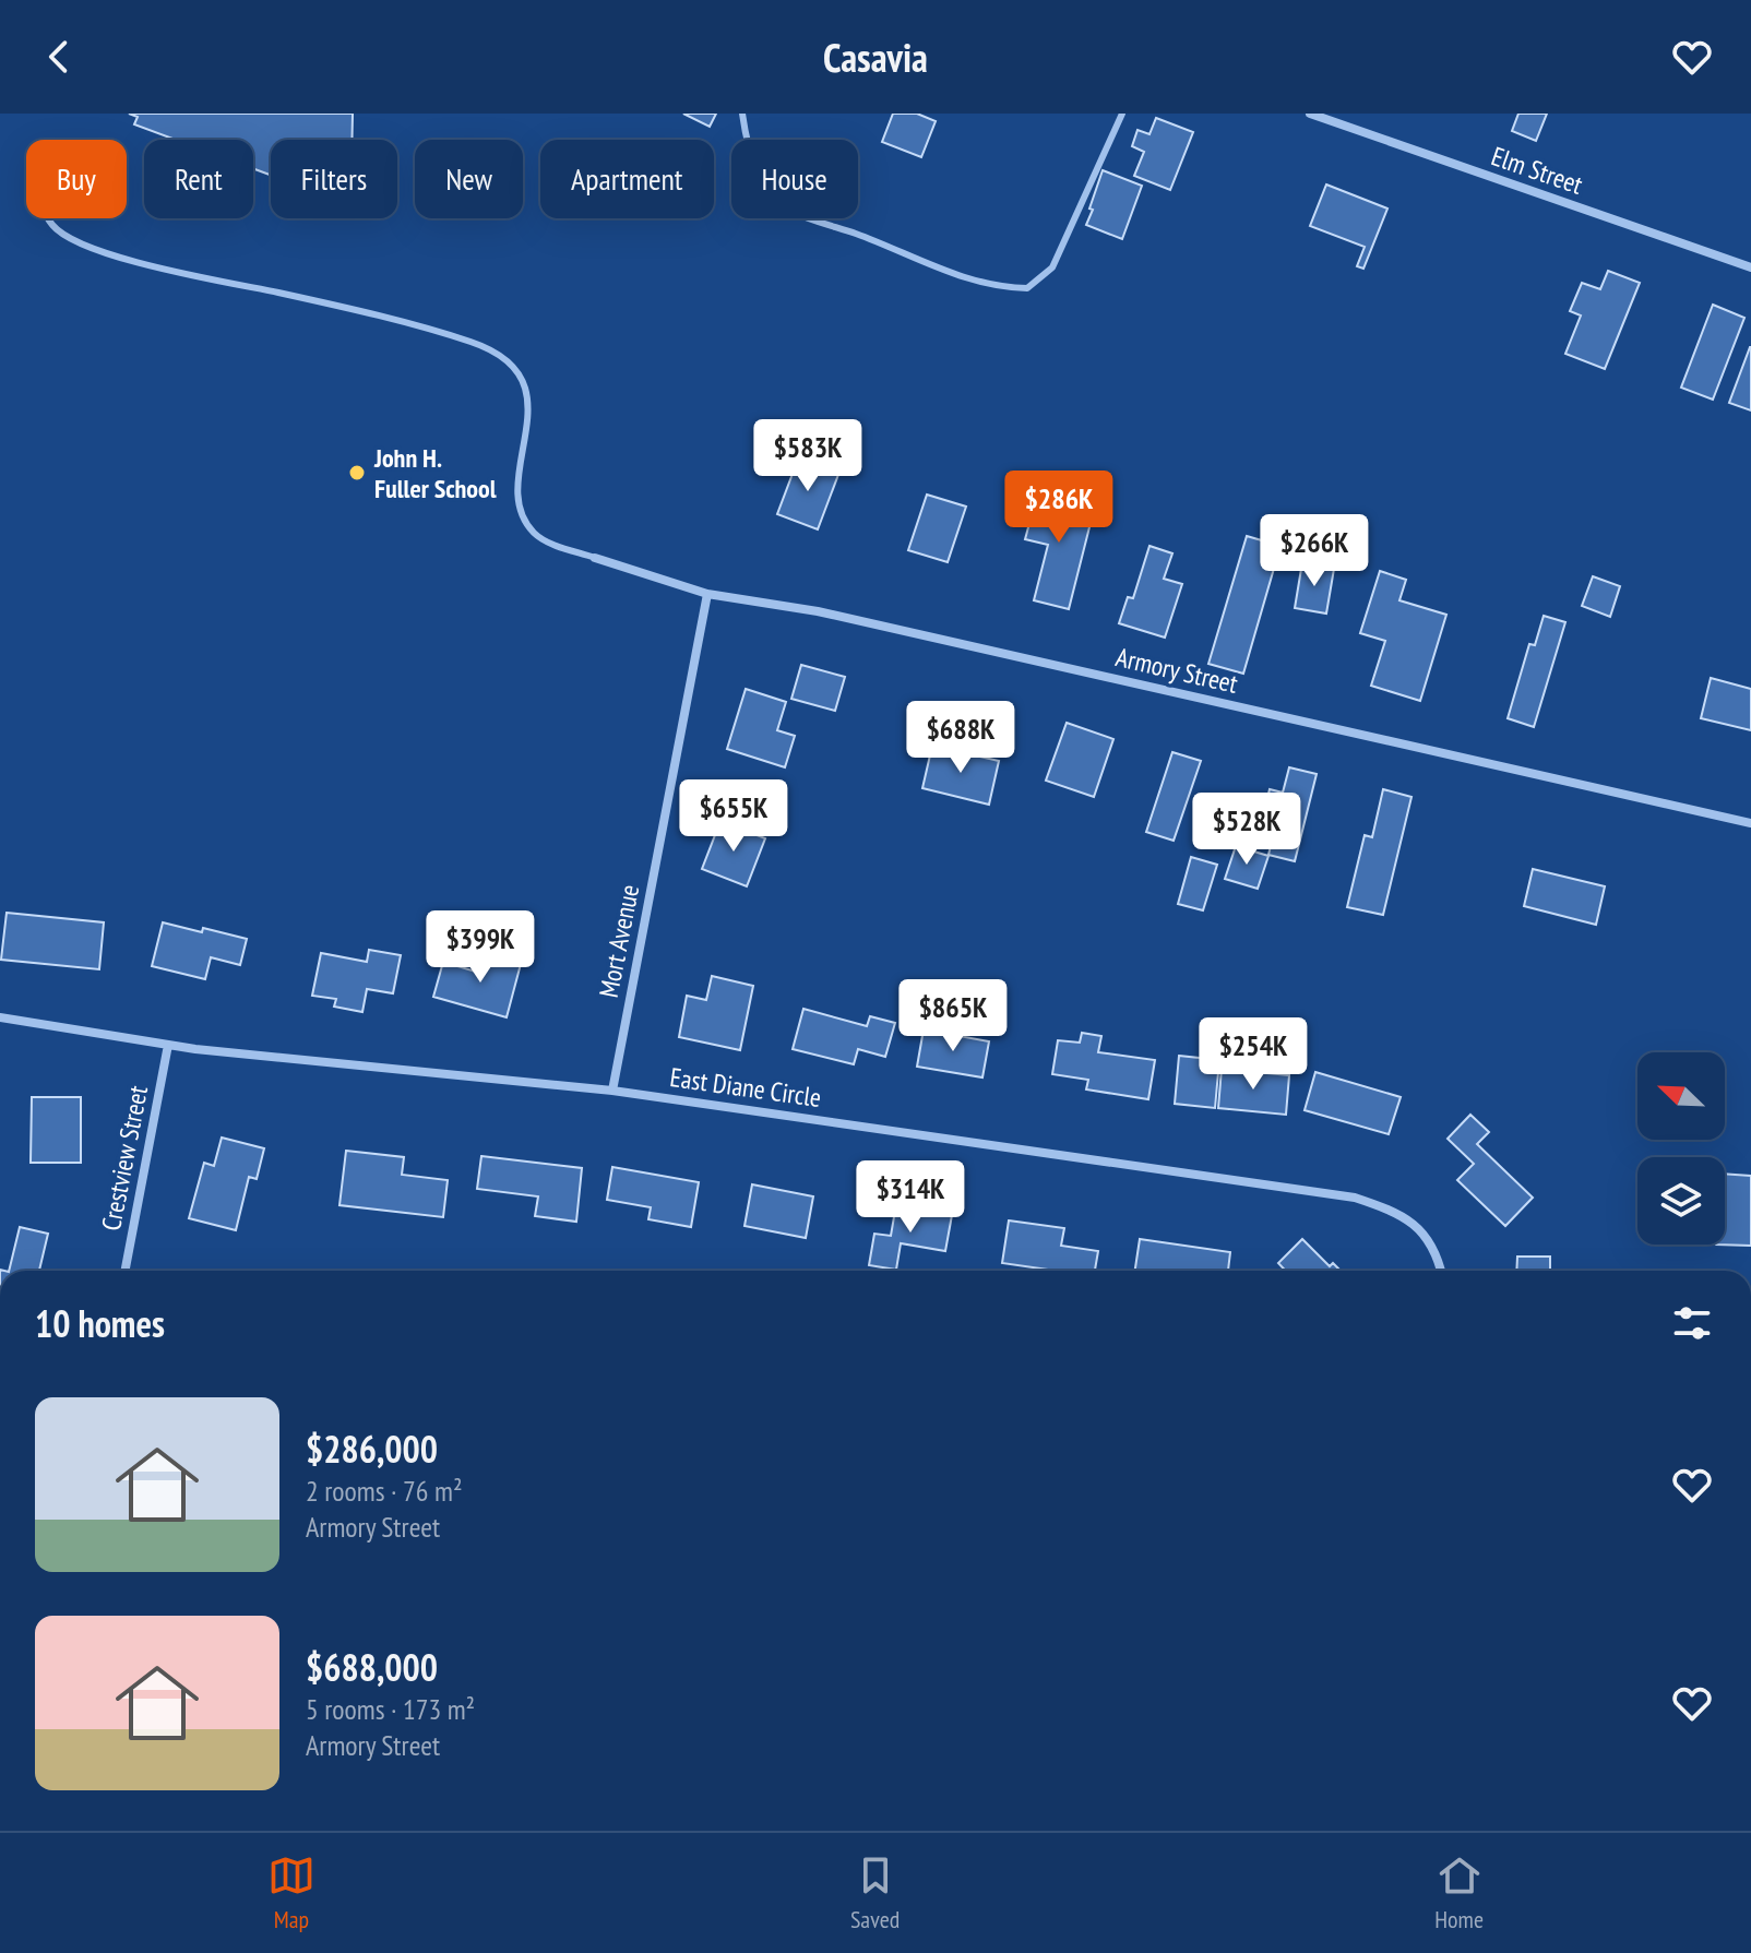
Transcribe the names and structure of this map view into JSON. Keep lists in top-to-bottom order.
{
  "streets": {
    "street": [
      "Elm Street",
      "Armory Street",
      "Mort Avenue",
      "East Diane Circle",
      "Crestview Street"
    ]
  },
  "crossings": [
    ["Armory Street", "Mort Avenue"],
    ["Mort Avenue", "East Diane Circle"],
    ["East Diane Circle", "Crestview Street"]
  ],
  "places": ["John H. Fuller School"],
  "north": "top left",
  "page": {
    "header": "Casavia",
    "chip": [
      "Buy",
      "Rent",
      "Filters",
      "New",
      "Apartment",
      "House"
    ],
    "price": [
      "$583K",
      "$286K",
      "$266K",
      "$688K",
      "$655K",
      "$528K",
      "$399K",
      "$865K",
      "$254K",
      "$314K"
    ],
    "heading": "10 homes",
    "list": [
      {
        "name": "$286,000",
        "note": "2 rooms · 76 m² · Armory Street"
      },
      {
        "name": "$688,000",
        "note": "5 rooms · 173 m² · Armory Street"
      }
    ],
    "tabs": ["Map", "Saved", "Home"]
  }
}
